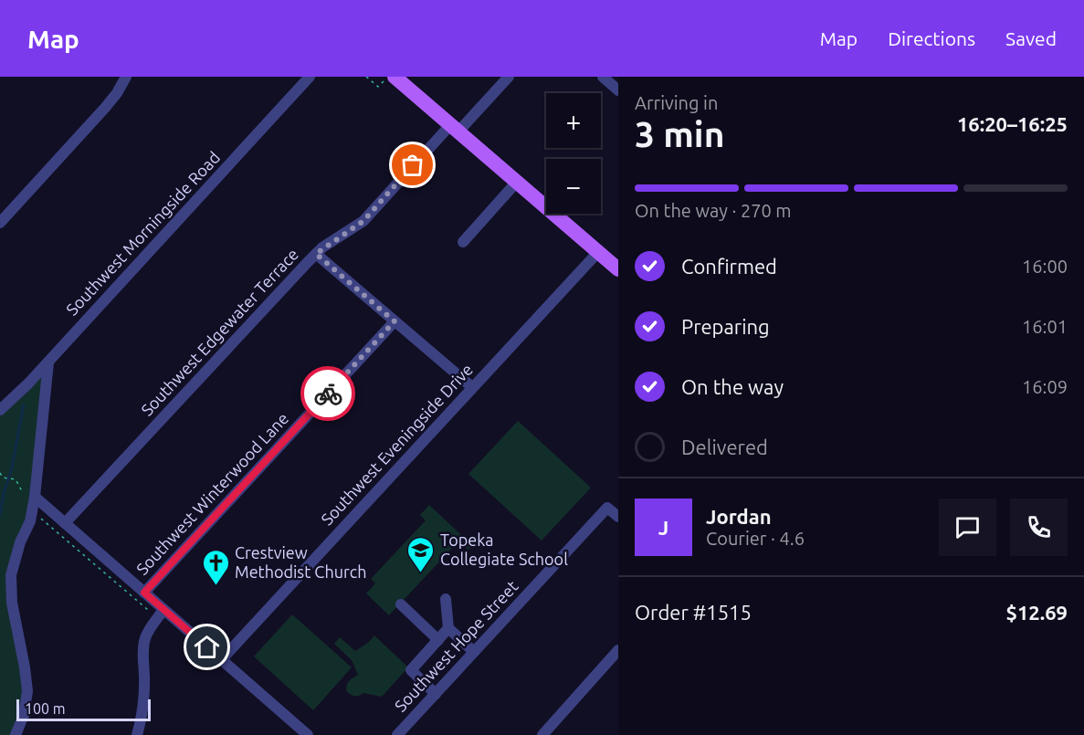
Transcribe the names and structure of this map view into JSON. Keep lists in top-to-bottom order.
{
  "streets": {
    "street": [
      "Southwest Morningside Road",
      "Southwest Edgewater Terrace",
      "Southwest Eveningside Drive",
      "Southwest Winterwood Lane",
      "Southwest Hope Street"
    ]
  },
  "places": {
    "school or university": ["Topeka Collegiate School"],
    "church": ["Crestview Methodist Church"]
  },
  "scale_bar": "100 m",
  "page": {
    "header": "Map",
    "nav": ["Map", "Directions", "Saved"],
    "heading": ["3 min", "Arriving in", "16:20–16:25"],
    "panel": [
      "Jordan",
      "Courier · 4.6",
      "Order #1515",
      "$12.69"
    ],
    "map_buttons": ["+", "−"],
    "bar": "On the way · 270 m",
    "list": [
      ["Confirmed", "16:00"],
      ["Preparing", "16:01"],
      ["On the way", "16:09"],
      "Delivered"
    ],
    "round": "J",
    "scale": "100 m"
  }
}
